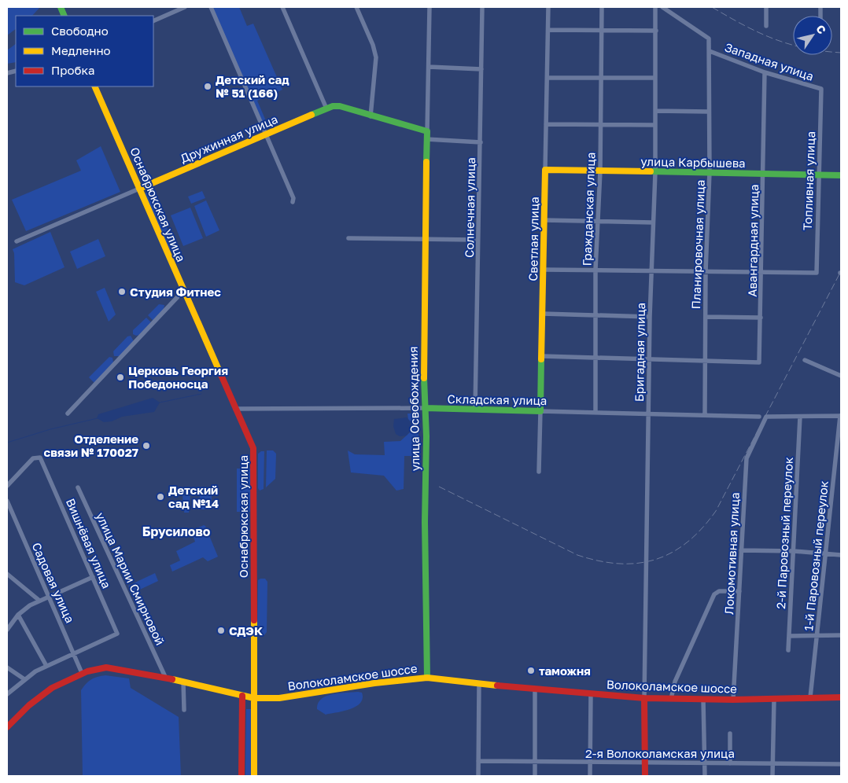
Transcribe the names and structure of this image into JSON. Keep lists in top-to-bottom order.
{
  "streets": {
    "street": [
      "Западная улица",
      "Дружинная улица",
      "улица Карбышева",
      "Топливная улица",
      "Оснабрюкская улица",
      "Солнечная улица",
      "Гражданская улица",
      "Светлая улица",
      "Авангардная улица",
      "Планировочная улица",
      "Бригадная улица",
      "Складская улица",
      "улица Освобождения",
      "2-й Паровозный переулок",
      "Вишнёвая улица",
      "Локомотивная улица",
      "1-й Паровозный переулок",
      "улица Марии Смирновой",
      "Садовая улица",
      "Волоколамское шоссе",
      "2-я Волоколамская улица"
    ]
  },
  "crossings": [
    ["Западная улица", "Топливная улица"],
    ["Западная улица", "Авангардная улица"],
    ["Западная улица", "Планировочная улица"],
    ["Дружинная улица", "Оснабрюкская улица"],
    ["улица Карбышева", "Топливная улица"],
    ["улица Карбышева", "Гражданская улица"],
    ["улица Карбышева", "Светлая улица"],
    ["улица Карбышева", "Авангардная улица"],
    ["улица Карбышева", "Планировочная улица"],
    ["улица Карбышева", "Бригадная улица"],
    ["Топливная улица", "Авангардная улица"],
    ["Оснабрюкская улица", "Складская улица"],
    ["Оснабрюкская улица", "Волоколамское шоссе"],
    ["Солнечная улица", "Складская улица"],
    ["Гражданская улица", "Складская улица"],
    ["Светлая улица", "Складская улица"],
    ["Авангардная улица", "Планировочная улица"],
    ["Планировочная улица", "Складская улица"],
    ["Бригадная улица", "Складская улица"],
    ["Бригадная улица", "Волоколамское шоссе"],
    ["Складская улица", "улица Освобождения"],
    ["улица Освобождения", "Волоколамское шоссе"],
    ["2-й Паровозный переулок", "Локомотивная улица"],
    ["Вишнёвая улица", "Садовая улица"],
    ["Локомотивная улица", "Волоколамское шоссе"],
    ["1-й Паровозный переулок", "Волоколамское шоссе"],
    ["улица Марии Смирновой", "Волоколамское шоссе"],
    ["Садовая улица", "Волоколамское шоссе"]
  ],
  "districts": ["Брусилово"],
  "places": [
    "Детский сад № 51 (166)",
    "Студия Фитнес",
    "Церковь Георгия Победоносца",
    "Отделение связи № 170027",
    "Детский сад №14",
    "СДЭК",
    "таможня"
  ],
  "legend": ["Свободно", "Медленно", "Пробка"],
  "north": "top right"
}
